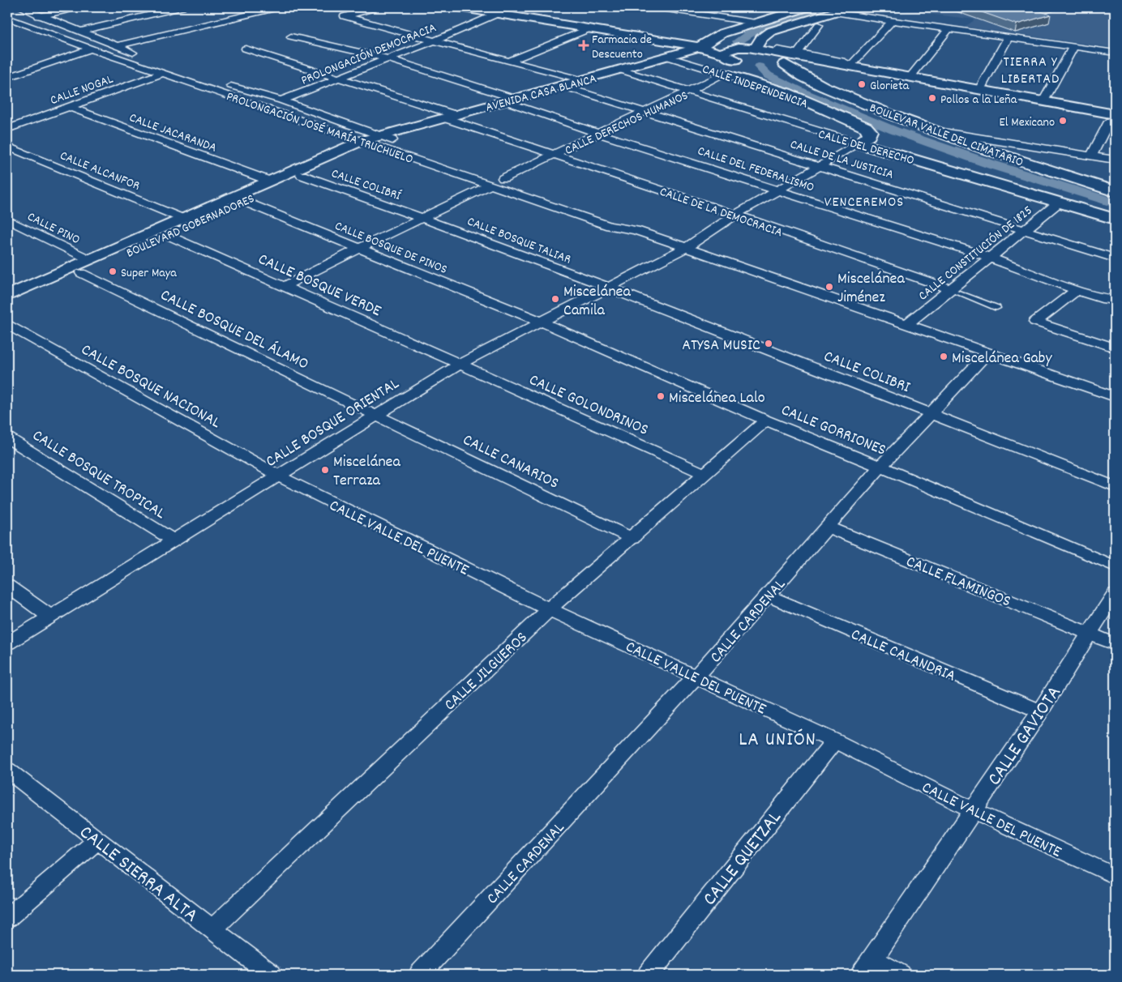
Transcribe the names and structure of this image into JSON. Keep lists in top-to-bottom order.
{
  "streets": {
    "main road": [
      "CALLE INDEPENDENCIA",
      "CALLE DERECHOS HUMANOS",
      "BOULEVAR VALLE DEL CIMATARIO",
      "CALLE DEL DERECHO"
    ],
    "street": [
      "PROLONGACIÓN DEMOCRACIA",
      "CALLE NOGAL",
      "AVENIDA CASA BLANCA",
      "PROLONGACIÓN JOSÉ MARÍA TRUCHUELO",
      "CALLE JACARANDA",
      "CALLE DE LA JUSTICIA",
      "CALLE DEL FEDERALISMO",
      "CALLE ALCANFOR",
      "CALLE COLIBRÍ",
      "CALLE DE LA DEMOCRACIA",
      "BOULEVARD GOBERNADORES",
      "CALLE PINO",
      "CALLE BOSQUE TALIAR",
      "CALLE BOSQUE DE PINOS",
      "CALLE CONSTITUCIÓN DE 1825",
      "CALLE BOSQUE VERDE",
      "CALLE BOSQUE DEL ÁLAMO",
      "CALLE COLIBRI",
      "CALLE BOSQUE NACIONAL",
      "CALLE GOLONDRINOS",
      "CALLE BOSQUE ORIENTAL",
      "CALLE GORRIONES",
      "CALLE CANARIOS",
      "CALLE BOSQUE TROPICAL",
      "CALLE VALLE DEL PUENTE",
      "CALLE FLAMINGOS",
      "CALLE CARDENAL",
      "CALLE CALANDRIA",
      "CALLE JILGUEROS",
      "CALLE GAVIOTA",
      "CALLE QUETZAL",
      "CALLE SIERRA ALTA"
    ]
  },
  "crossings": [
    ["PROLONGACIÓN DEMOCRACIA", "CALLE DEL FEDERALISMO"],
    ["PROLONGACIÓN DEMOCRACIA", "CALLE DE LA DEMOCRACIA"],
    ["CALLE INDEPENDENCIA", "AVENIDA CASA BLANCA"],
    ["CALLE INDEPENDENCIA", "CALLE DERECHOS HUMANOS"],
    ["CALLE INDEPENDENCIA", "CALLE DEL DERECHO"],
    ["CALLE INDEPENDENCIA", "CALLE BOSQUE ORIENTAL"],
    ["CALLE NOGAL", "PROLONGACIÓN JOSÉ MARÍA TRUCHUELO"],
    ["CALLE NOGAL", "CALLE JACARANDA"],
    ["AVENIDA CASA BLANCA", "PROLONGACIÓN JOSÉ MARÍA TRUCHUELO"],
    ["AVENIDA CASA BLANCA", "CALLE DEL DERECHO"],
    ["AVENIDA CASA BLANCA", "CALLE DE LA JUSTICIA"],
    ["AVENIDA CASA BLANCA", "CALLE DEL FEDERALISMO"],
    ["AVENIDA CASA BLANCA", "CALLE DE LA DEMOCRACIA"],
    ["AVENIDA CASA BLANCA", "BOULEVARD GOBERNADORES"],
    ["CALLE DERECHOS HUMANOS", "PROLONGACIÓN JOSÉ MARÍA TRUCHUELO"],
    ["CALLE DERECHOS HUMANOS", "CALLE DEL DERECHO"],
    ["CALLE DERECHOS HUMANOS", "CALLE DE LA JUSTICIA"],
    ["CALLE DERECHOS HUMANOS", "CALLE DEL FEDERALISMO"],
    ["CALLE DERECHOS HUMANOS", "CALLE DE LA DEMOCRACIA"],
    ["PROLONGACIÓN JOSÉ MARÍA TRUCHUELO", "BOULEVARD GOBERNADORES"],
    ["PROLONGACIÓN JOSÉ MARÍA TRUCHUELO", "CALLE CONSTITUCIÓN DE 1825"],
    ["PROLONGACIÓN JOSÉ MARÍA TRUCHUELO", "CALLE BOSQUE ORIENTAL"],
    ["PROLONGACIÓN JOSÉ MARÍA TRUCHUELO", "CALLE CARDENAL"],
    ["CALLE JACARANDA", "BOULEVARD GOBERNADORES"],
    ["CALLE DEL DERECHO", "CALLE CONSTITUCIÓN DE 1825"],
    ["CALLE DEL DERECHO", "CALLE BOSQUE ORIENTAL"],
    ["CALLE DE LA JUSTICIA", "CALLE CONSTITUCIÓN DE 1825"],
    ["CALLE DE LA JUSTICIA", "CALLE BOSQUE ORIENTAL"],
    ["CALLE DEL FEDERALISMO", "CALLE CONSTITUCIÓN DE 1825"],
    ["CALLE DEL FEDERALISMO", "CALLE BOSQUE ORIENTAL"],
    ["CALLE ALCANFOR", "BOULEVARD GOBERNADORES"],
    ["CALLE COLIBRÍ", "BOULEVARD GOBERNADORES"],
    ["CALLE COLIBRÍ", "CALLE BOSQUE TALIAR"],
    ["CALLE DE LA DEMOCRACIA", "CALLE CONSTITUCIÓN DE 1825"],
    ["CALLE DE LA DEMOCRACIA", "CALLE BOSQUE ORIENTAL"],
    ["BOULEVARD GOBERNADORES", "CALLE PINO"],
    ["BOULEVARD GOBERNADORES", "CALLE BOSQUE DE PINOS"],
    ["BOULEVARD GOBERNADORES", "CALLE BOSQUE VERDE"],
    ["BOULEVARD GOBERNADORES", "CALLE BOSQUE DEL ÁLAMO"],
    ["CALLE BOSQUE TALIAR", "CALLE COLIBRI"],
    ["CALLE BOSQUE TALIAR", "CALLE BOSQUE ORIENTAL"],
    ["CALLE BOSQUE DE PINOS", "CALLE BOSQUE ORIENTAL"],
    ["CALLE BOSQUE DE PINOS", "CALLE GORRIONES"],
    ["CALLE BOSQUE VERDE", "CALLE GOLONDRINOS"],
    ["CALLE BOSQUE VERDE", "CALLE BOSQUE ORIENTAL"],
    ["CALLE BOSQUE DEL ÁLAMO", "CALLE BOSQUE ORIENTAL"],
    ["CALLE BOSQUE DEL ÁLAMO", "CALLE CANARIOS"],
    ["CALLE COLIBRI", "CALLE BOSQUE ORIENTAL"],
    ["CALLE COLIBRI", "CALLE CARDENAL"],
    ["CALLE BOSQUE NACIONAL", "CALLE BOSQUE ORIENTAL"],
    ["CALLE BOSQUE NACIONAL", "CALLE VALLE DEL PUENTE"],
    ["CALLE GOLONDRINOS", "CALLE BOSQUE ORIENTAL"],
    ["CALLE GOLONDRINOS", "CALLE JILGUEROS"],
    ["CALLE BOSQUE ORIENTAL", "CALLE GORRIONES"],
    ["CALLE BOSQUE ORIENTAL", "CALLE CANARIOS"],
    ["CALLE BOSQUE ORIENTAL", "CALLE BOSQUE TROPICAL"],
    ["CALLE BOSQUE ORIENTAL", "CALLE VALLE DEL PUENTE"],
    ["CALLE GORRIONES", "CALLE CARDENAL"],
    ["CALLE GORRIONES", "CALLE JILGUEROS"],
    ["CALLE CANARIOS", "CALLE JILGUEROS"],
    ["CALLE VALLE DEL PUENTE", "CALLE CARDENAL"],
    ["CALLE VALLE DEL PUENTE", "CALLE JILGUEROS"],
    ["CALLE VALLE DEL PUENTE", "CALLE GAVIOTA"],
    ["CALLE VALLE DEL PUENTE", "CALLE QUETZAL"],
    ["CALLE FLAMINGOS", "CALLE CARDENAL"],
    ["CALLE FLAMINGOS", "CALLE GAVIOTA"],
    ["CALLE CARDENAL", "CALLE CALANDRIA"],
    ["CALLE CALANDRIA", "CALLE GAVIOTA"],
    ["CALLE JILGUEROS", "CALLE SIERRA ALTA"]
  ],
  "districts": ["TIERRA Y LIBERTAD", "VENCEREMOS", "LA UNIÓN"],
  "places": {
    "health": ["Farmacia de Descuento"],
    "other": [
      "Glorieta",
      "Pollos a la Leña",
      "El Mexicano",
      "Super Maya",
      "Miscelánea Jiménez",
      "Miscelánea Camila",
      "ATYSA MUSIC",
      "Miscelánea Gaby",
      "Miscelánea Lalo",
      "Miscelánea Terraza"
    ]
  }
}
